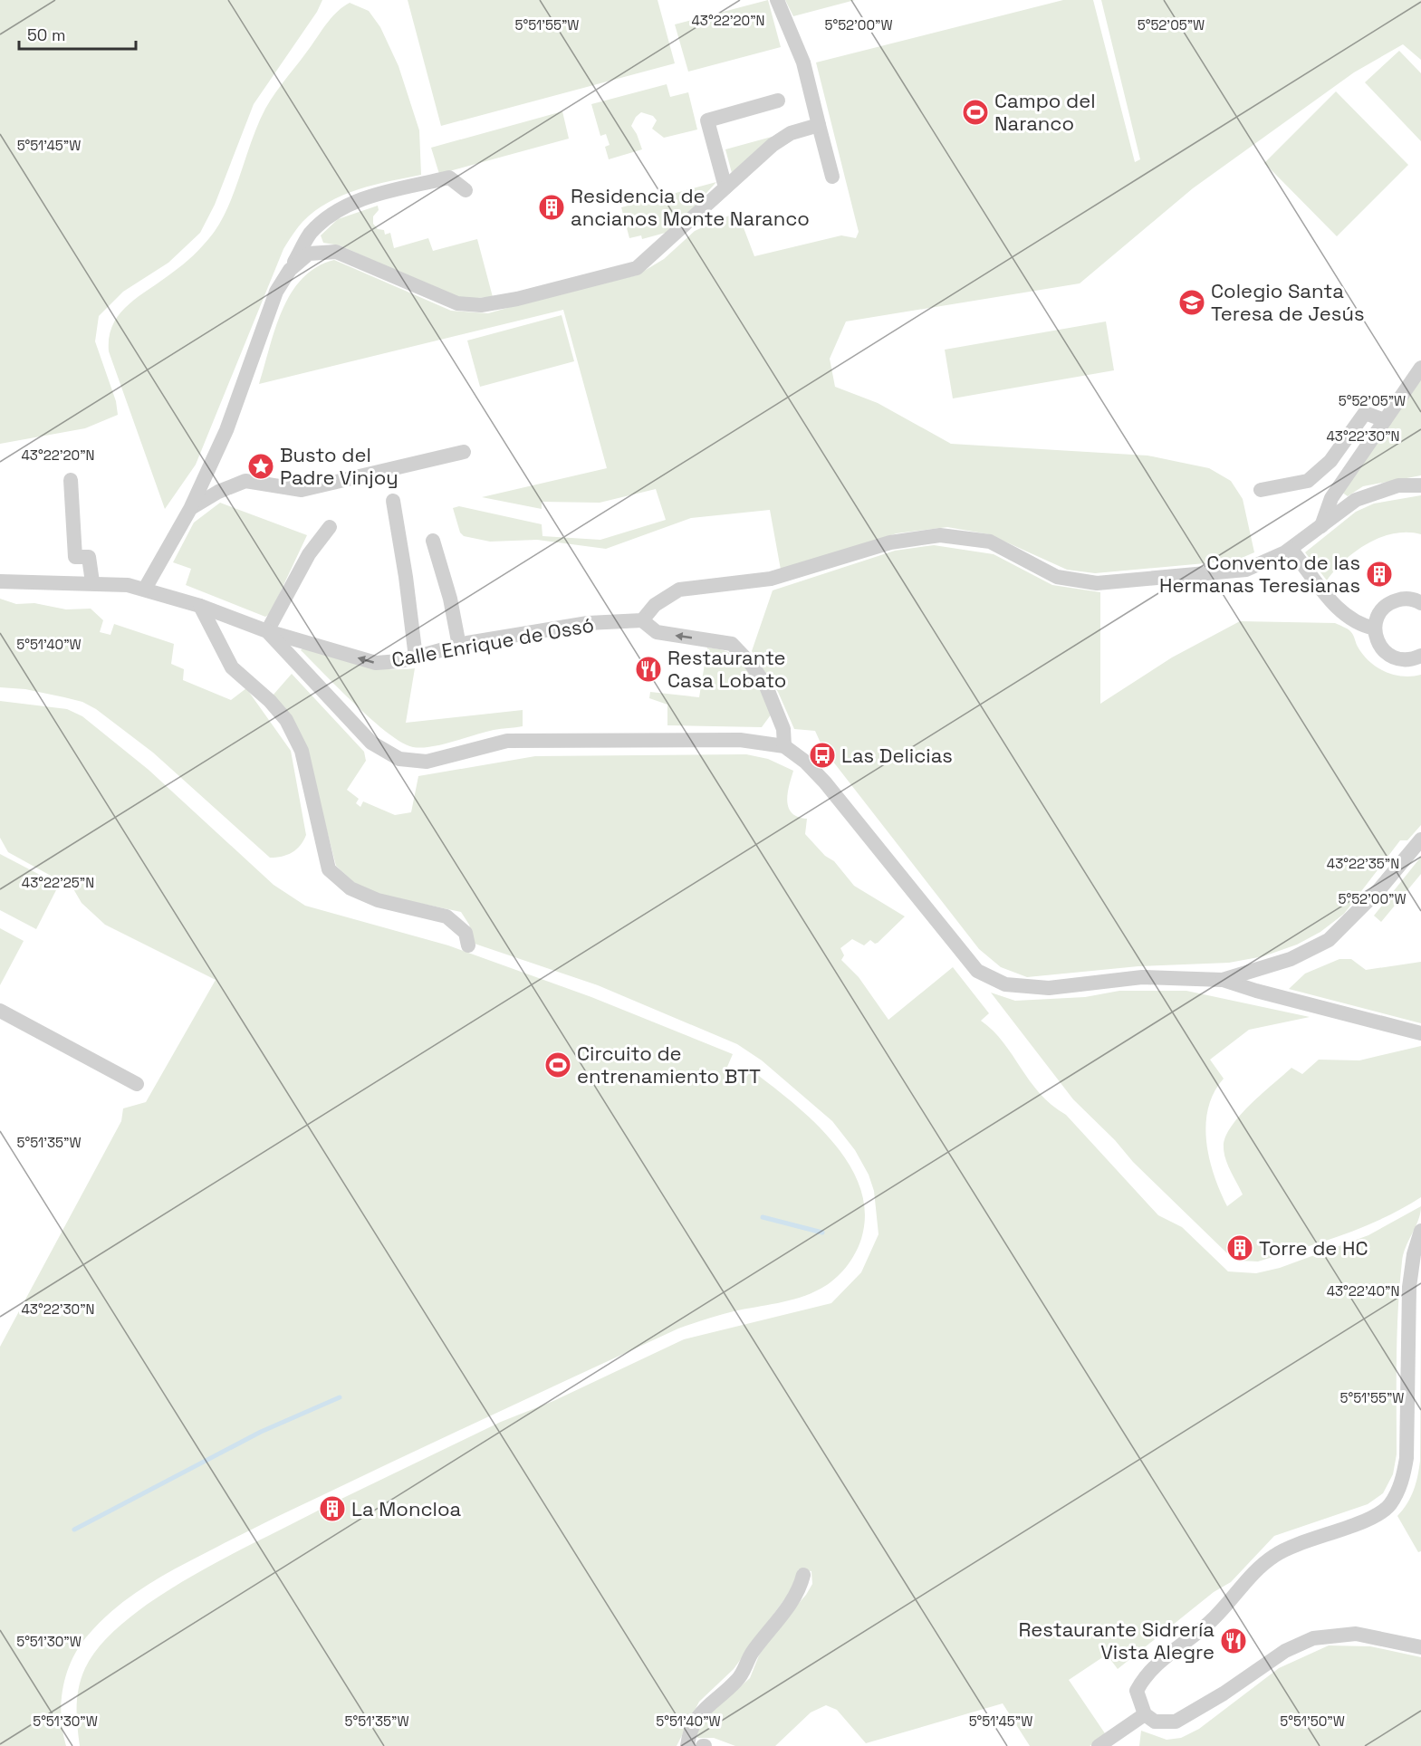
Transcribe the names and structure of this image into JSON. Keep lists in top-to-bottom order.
{
  "streets": {
    "street": ["Calle Enrique de Ossó"]
  },
  "places": {
    "sports": ["Campo del Naranco", "Circuito de entrenamiento BTT"],
    "building": [
      "Residencia de ancianos Monte Naranco",
      "Convento de las Hermanas Teresianas",
      "Torre de HC",
      "La Moncloa"
    ],
    "school or university": ["Colegio Santa Teresa de Jesús"],
    "place": ["Busto del Padre Vinjoy"],
    "restaurant": ["Restaurante Casa Lobato", "Restaurante Sidrería Vista Alegre"],
    "bus stop": ["Las Delicias"]
  },
  "scale_bar": "50 m",
  "coordinates": [
    "43°22'20\"N",
    "5°51'55\"W",
    "5°52'00\"W",
    "5°52'05\"W",
    "5°51'45\"W",
    "43°22'30\"N",
    "5°51'40\"W",
    "43°22'35\"N",
    "43°22'25\"N",
    "5°51'35\"W",
    "43°22'40\"N",
    "5°51'30\"W",
    "5°51'50\"W"
  ]
}
